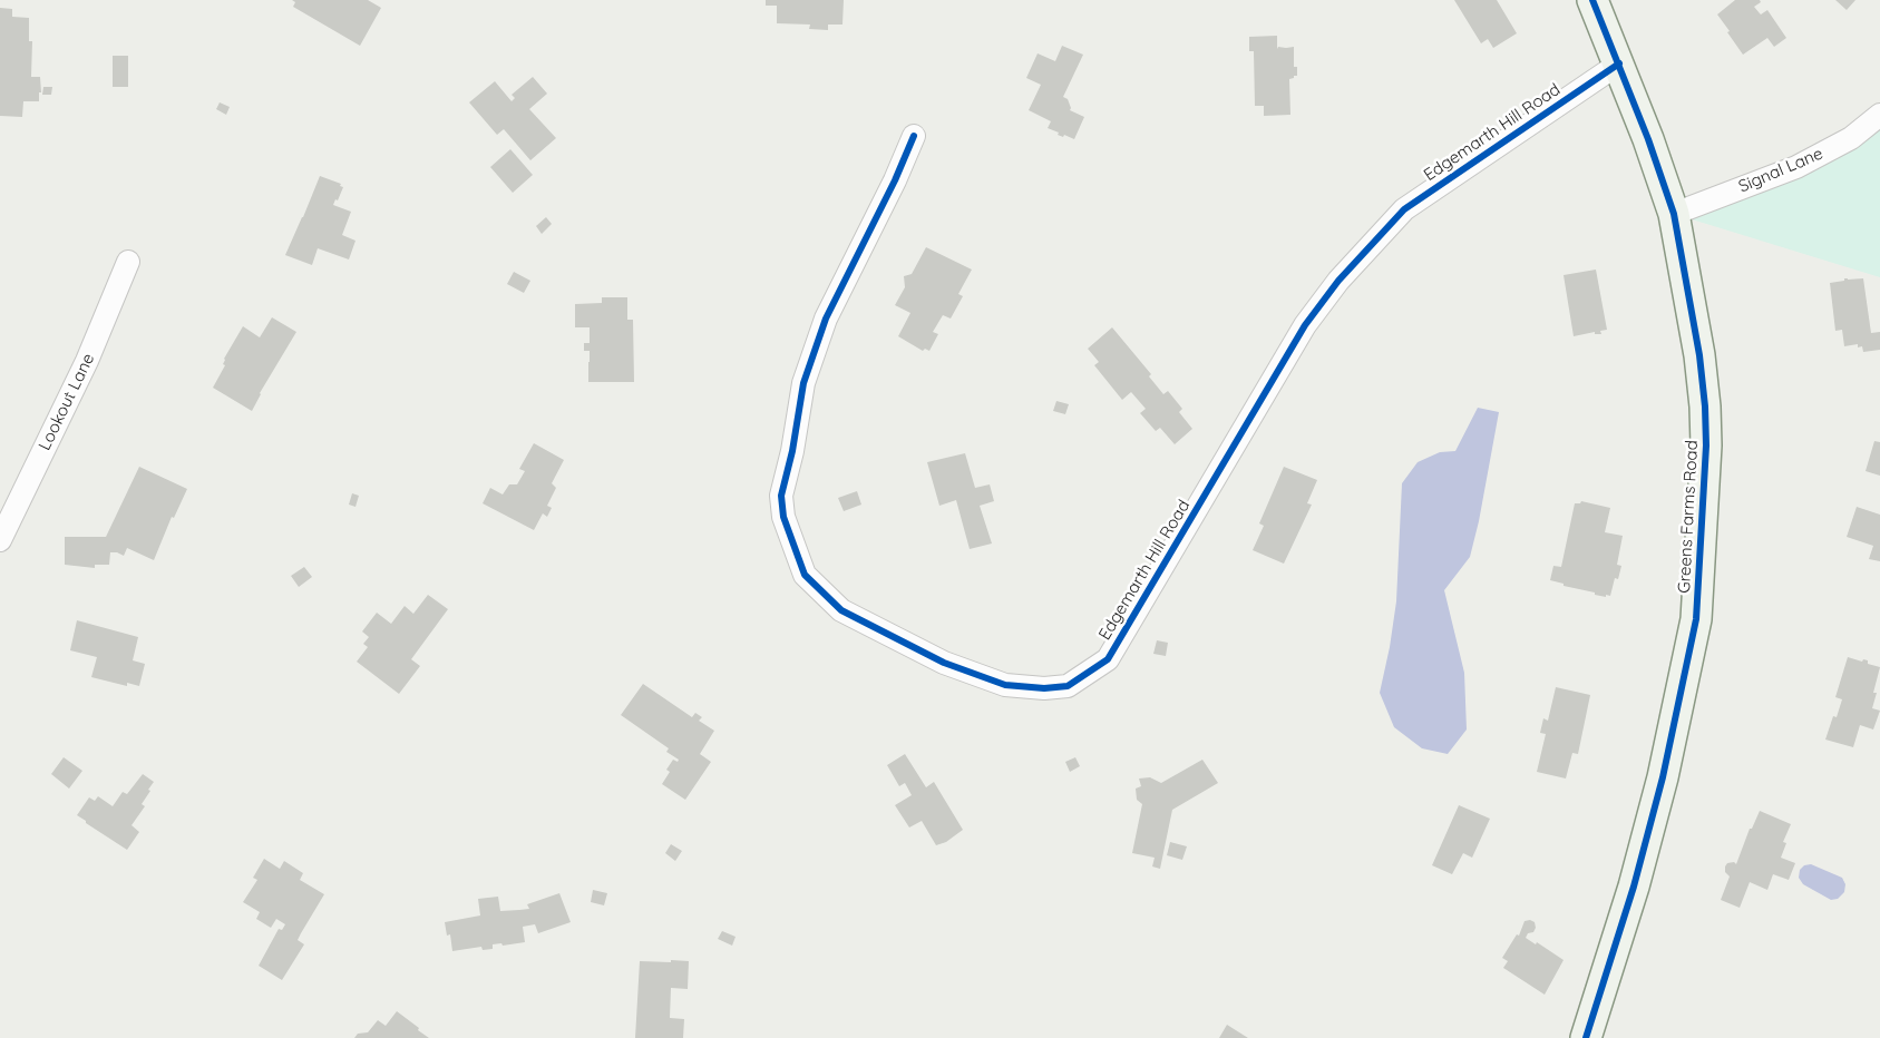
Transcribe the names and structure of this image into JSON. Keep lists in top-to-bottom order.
{
  "streets": {
    "main road": ["Greens Farms Road"],
    "street": ["Edgemarth Hill Road", "Signal Lane", "Lookout Lane"]
  },
  "crossings": [
    ["Edgemarth Hill Road", "Greens Farms Road"],
    ["Signal Lane", "Greens Farms Road"]
  ]
}
